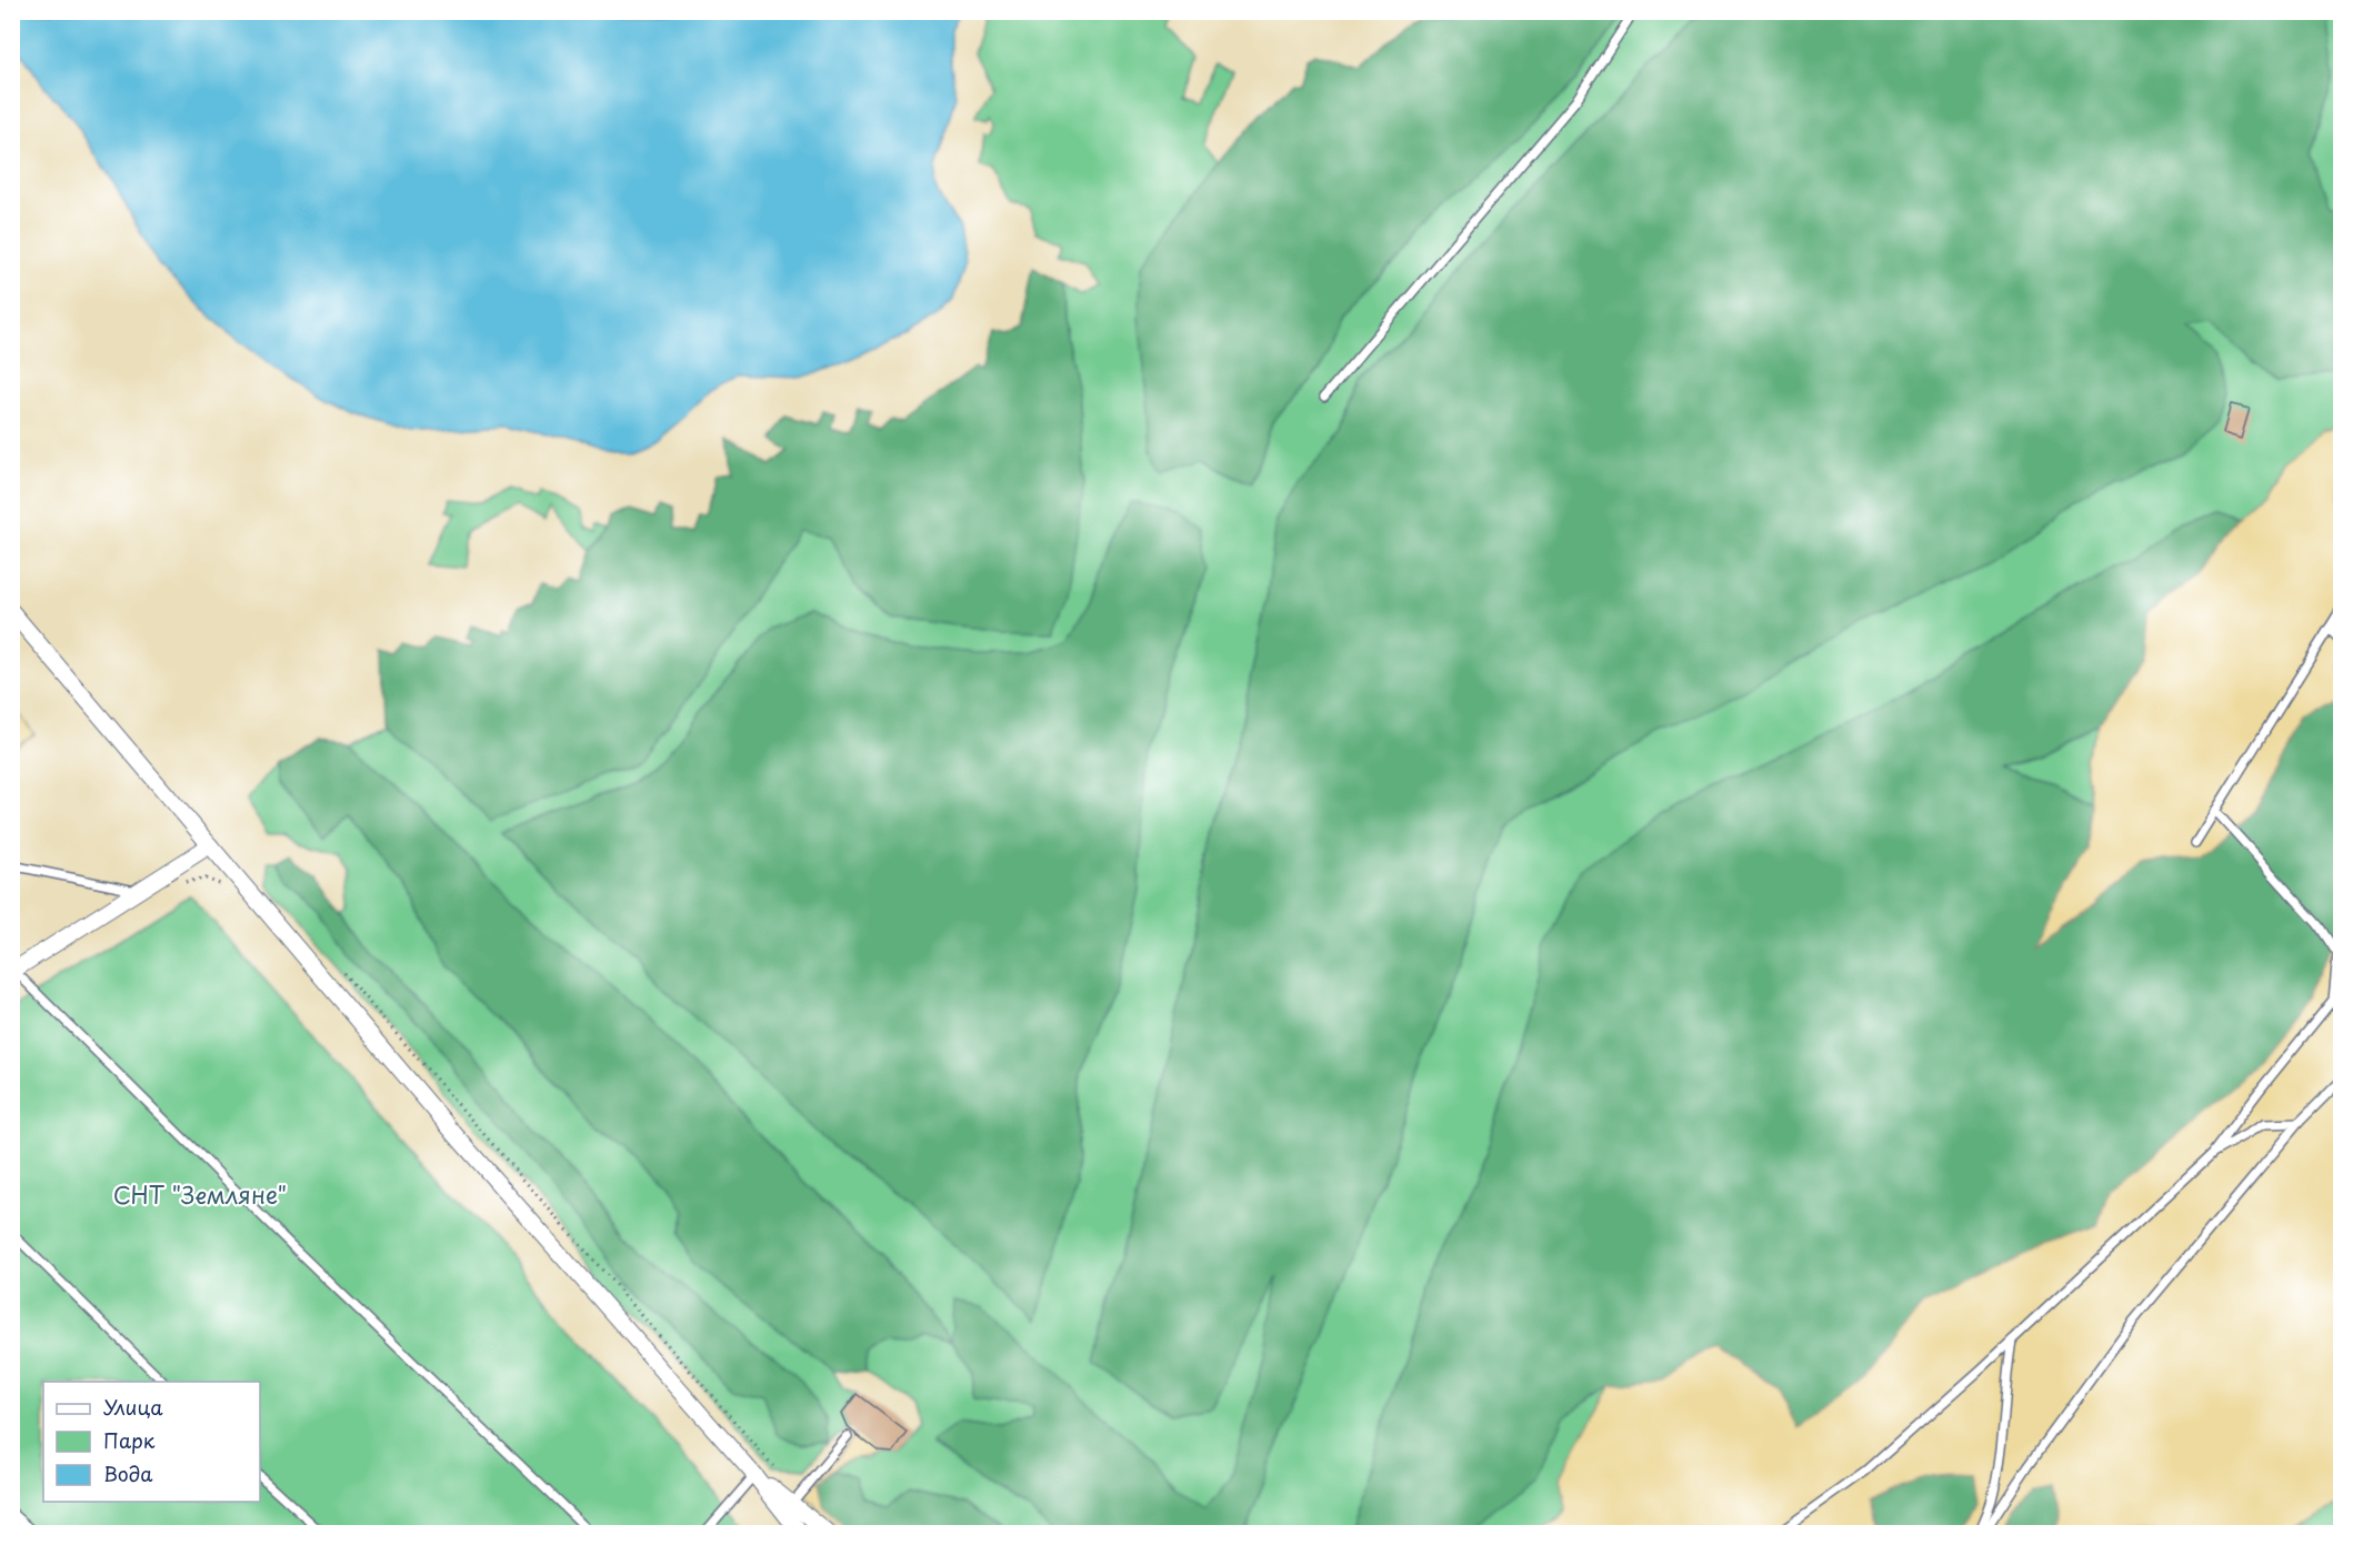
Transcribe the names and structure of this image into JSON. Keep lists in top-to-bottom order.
{
  "parks": ["СНТ \"Земляне\""],
  "legend": ["Улица", "Парк", "Вода"]
}
